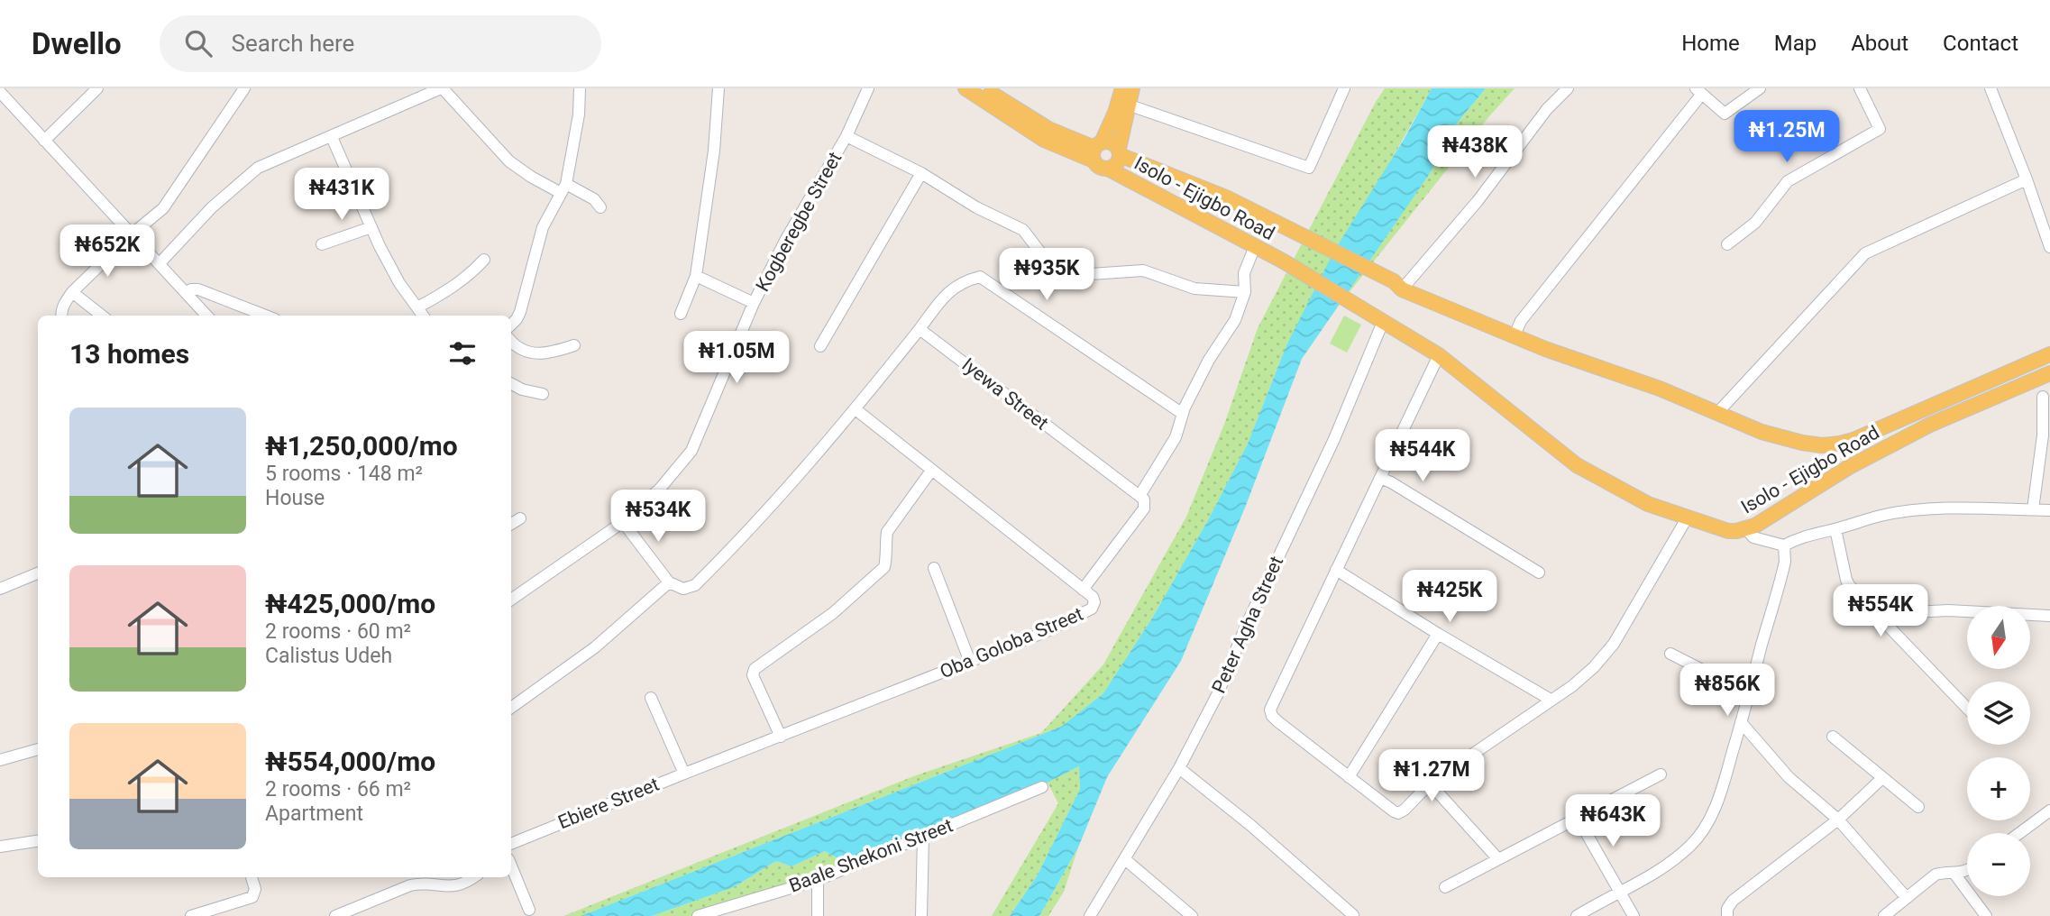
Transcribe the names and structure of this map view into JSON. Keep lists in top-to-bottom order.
{
  "streets": {
    "main road": ["Isolo - Ejigbo Road"],
    "street": [
      "Kogberegbe Street",
      "Iyewa Street",
      "Peter Agha Street",
      "Oba Goloba Street",
      "Ebiere Street",
      "Baale Shekoni Street"
    ]
  },
  "crossings": [
    ["Isolo - Ejigbo Road", "Peter Agha Street"],
    ["Oba Goloba Street", "Ebiere Street"]
  ],
  "north": "bottom",
  "page": {
    "header": "Dwello",
    "search": "Search here",
    "nav": [
      "Home",
      "Map",
      "About",
      "Contact"
    ],
    "price": [
      "₦1.25M",
      "₦438K",
      "₦431K",
      "₦652K",
      "₦935K",
      "₦1.05M",
      "₦544K",
      "₦534K",
      "₦425K",
      "₦554K",
      "₦856K",
      "₦1.27M",
      "₦643K"
    ],
    "heading": "13 homes",
    "list": [
      {
        "name": "₦1,250,000/mo",
        "note": "5 rooms · 148 m² · House"
      },
      {
        "name": "₦425,000/mo",
        "note": "2 rooms · 60 m² · Calistus Udeh"
      },
      {
        "name": "₦554,000/mo",
        "note": "2 rooms · 66 m² · Apartment"
      }
    ],
    "map_buttons": ["+", "−"]
  }
}
